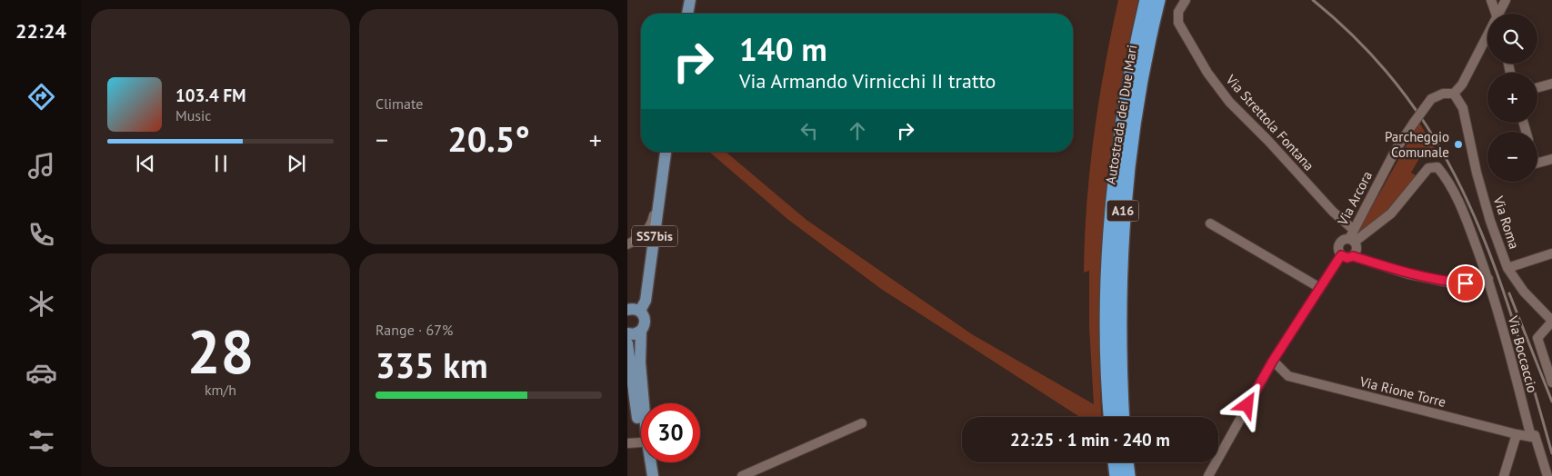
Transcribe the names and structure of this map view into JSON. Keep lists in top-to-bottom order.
{
  "streets": {
    "highway": ["Autostrada dei Due Mari", "A16"],
    "main road": ["SS7bis"],
    "street": [
      "Via Strettola Fontana",
      "Via Arcora",
      "Via Roma",
      "Via Boccaccio",
      "Via Rione Torre"
    ]
  },
  "crossings": [
    ["Via Strettola Fontana", "Via Arcora"],
    ["Via Strettola Fontana", "Via Boccaccio"],
    ["Via Arcora", "Via Roma"],
    ["Via Arcora", "Via Boccaccio"],
    ["Via Arcora", "Via Rione Torre"],
    ["Via Boccaccio", "Via Rione Torre"]
  ],
  "places": ["Parcheggio Comunale"],
  "page": {
    "tabs": "22:24",
    "tile": [
      "Climate",
      ["28", "km/h"],
      ["Range · 67%", "335 km"]
    ],
    "map_buttons": ["+", "−"],
    "turn": ["140 m", "Via Armando Virnicchi II tratto"],
    "song": ["103.4 FM", "Music"],
    "heat": ["−", "20.5°", "+"],
    "limit": "30",
    "trip": "22:25 · 1 min · 240 m"
  }
}
